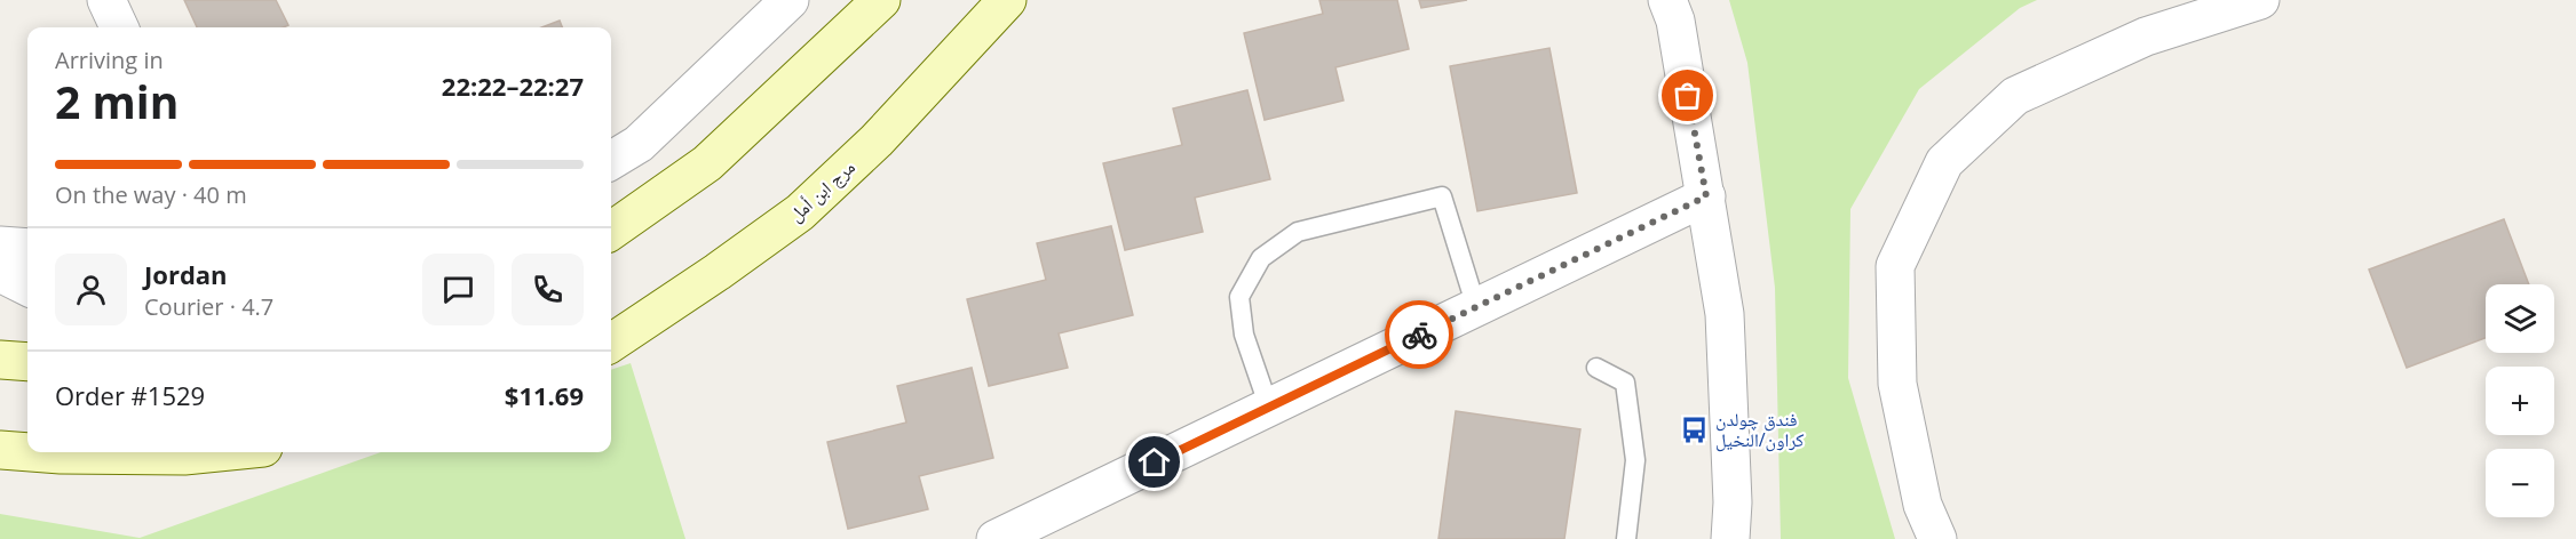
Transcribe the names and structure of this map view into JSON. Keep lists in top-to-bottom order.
{
  "streets": {
    "street": ["مرج ابن أمل"]
  },
  "places": {
    "bus stop": ["فندق چولدن كراون/النخيل"]
  },
  "page": {
    "heading": ["2 min", "Arriving in", "22:22–22:27"],
    "panel": [
      "Jordan",
      "Courier · 4.7",
      "Order #1529",
      "$11.69"
    ],
    "bar": "On the way · 40 m",
    "map_buttons": ["+", "−"]
  }
}
